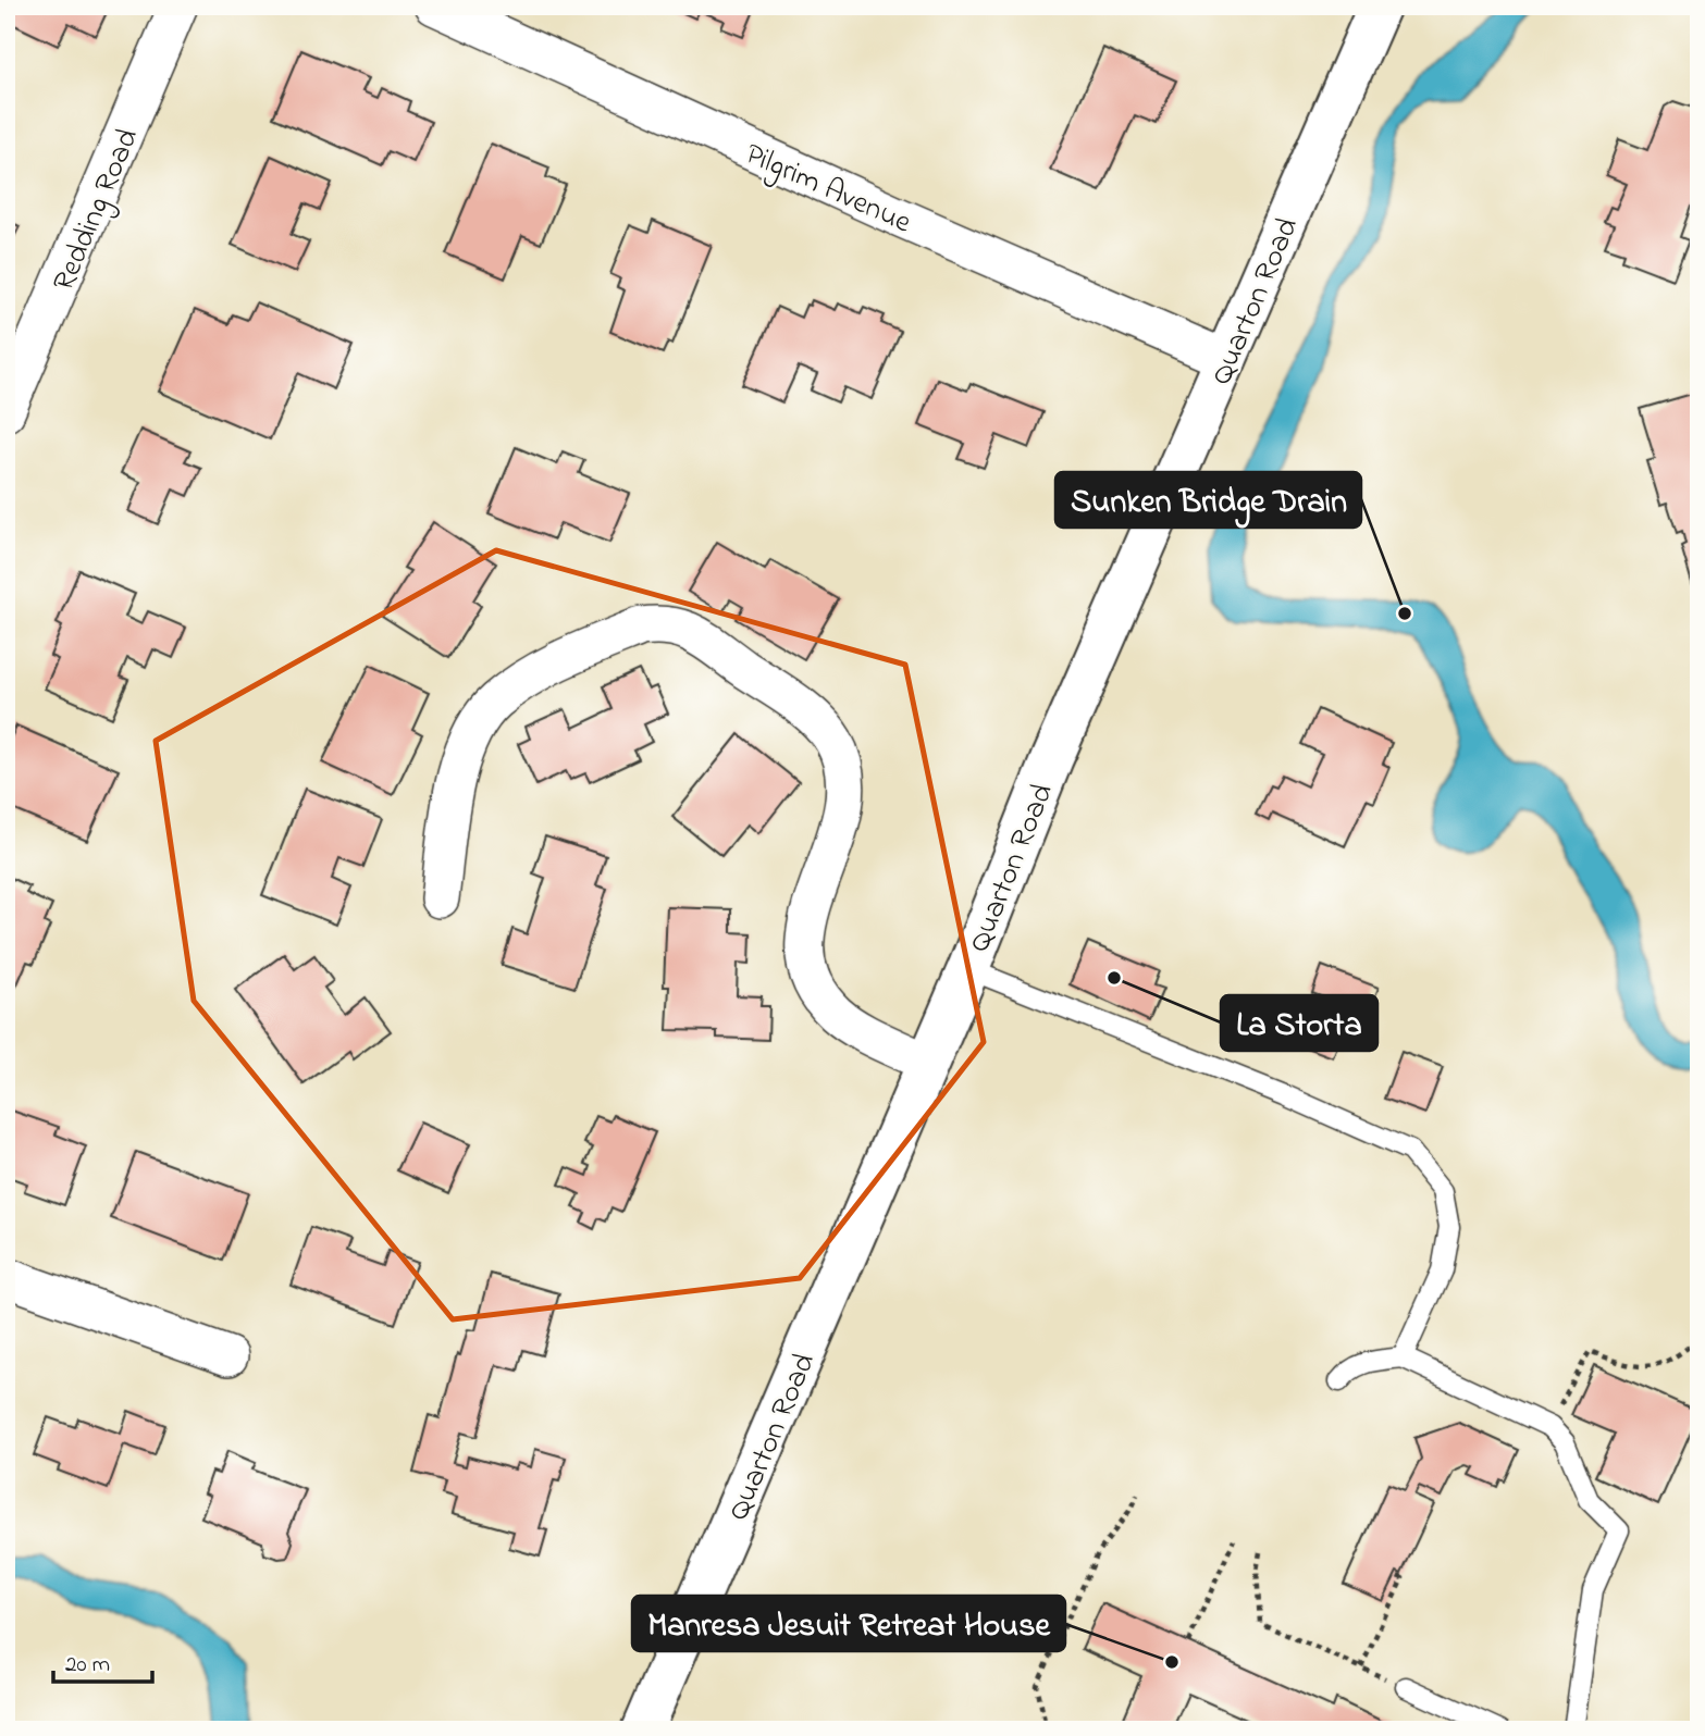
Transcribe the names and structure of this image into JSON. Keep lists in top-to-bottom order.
{
  "streets": {
    "street": ["Pilgrim Avenue", "Redding Road", "Quarton Road"]
  },
  "crossings": [
    ["Pilgrim Avenue", "Quarton Road"]
  ],
  "places": ["Sunken Bridge Drain", "La Storta", "Manresa Jesuit Retreat House"],
  "scale_bar": "20 m"
}
